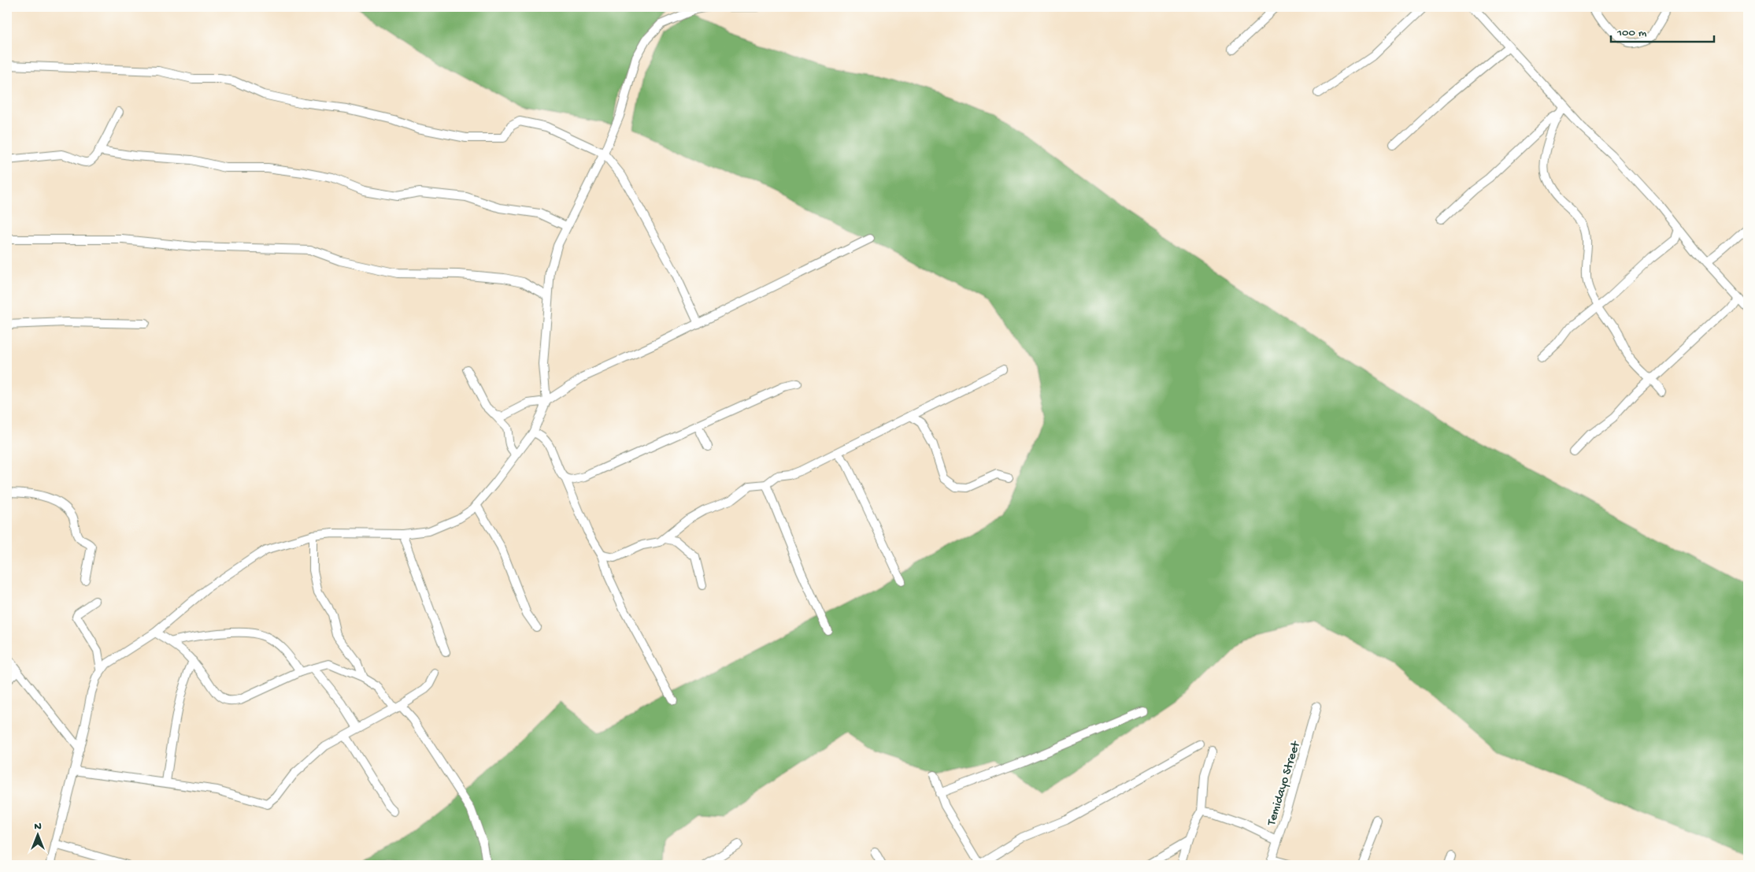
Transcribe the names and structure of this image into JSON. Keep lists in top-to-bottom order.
{
  "streets": {
    "street": ["Temidayo Street"]
  },
  "scale_bar": "100 m",
  "north": "top"
}
